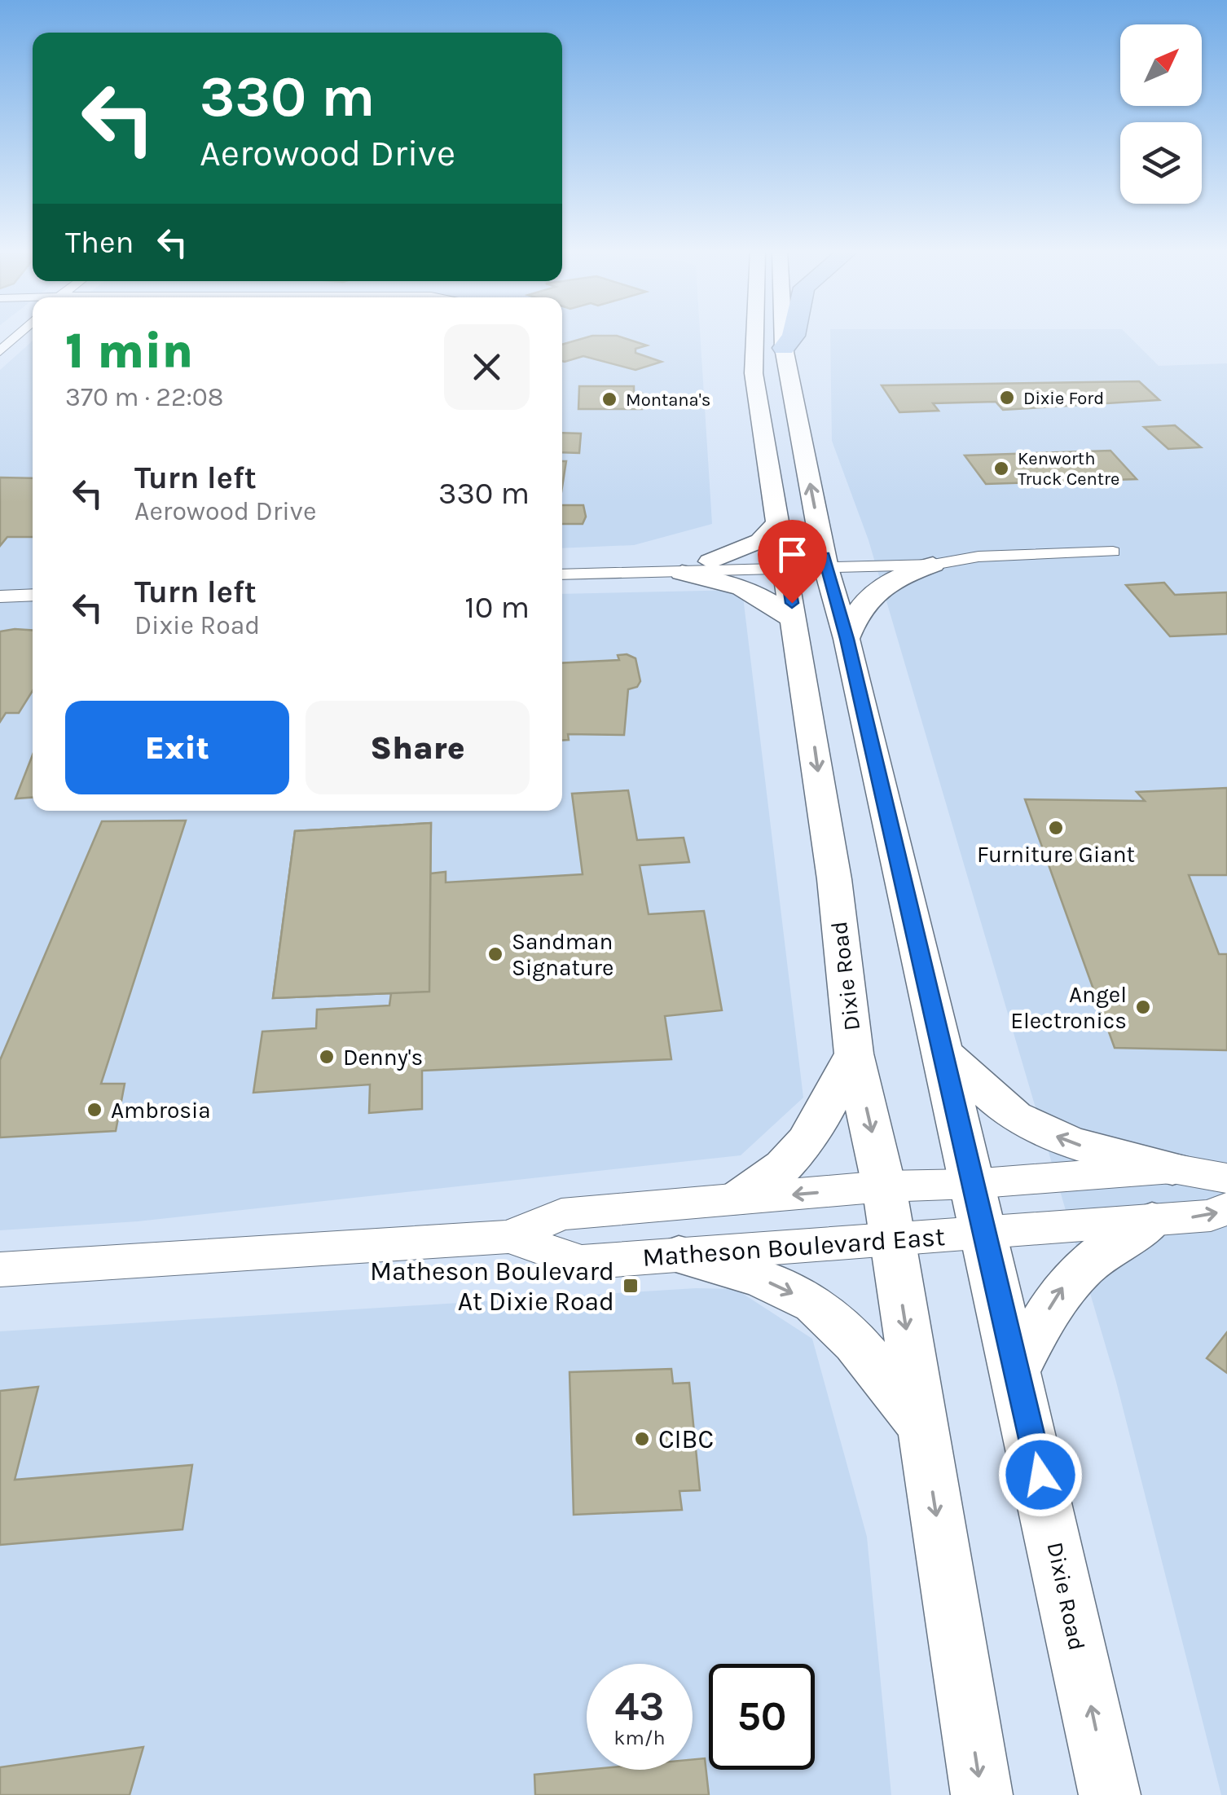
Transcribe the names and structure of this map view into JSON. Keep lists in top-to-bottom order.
{
  "streets": {
    "main road": ["Dixie Road"],
    "street": ["Matheson Boulevard East"]
  },
  "crossings": [
    ["Dixie Road", "Matheson Boulevard East"]
  ],
  "places": {
    "other": [
      "Dixie Ford",
      "Montana's",
      "Kenworth Truck Centre",
      "Furniture Giant",
      "Sandman Signature",
      "Angel Electronics",
      "Denny's",
      "Ambrosia",
      "CIBC"
    ],
    "transit": ["Matheson Boulevard At Dixie Road"]
  },
  "north": "top right",
  "page": {
    "turn": ["330 m", "Aerowood Drive"],
    "then": "Then",
    "heading": ["1 min", "370 m · 22:08"],
    "list": [
      {
        "name": "Turn left",
        "note": "Aerowood Drive",
        "value": "330 m"
      },
      {
        "name": "Turn left",
        "note": "Dixie Road",
        "value": "10 m"
      }
    ],
    "buttons": ["Exit", "Share"],
    "speed": "43 km/h",
    "limit": "50"
  }
}
